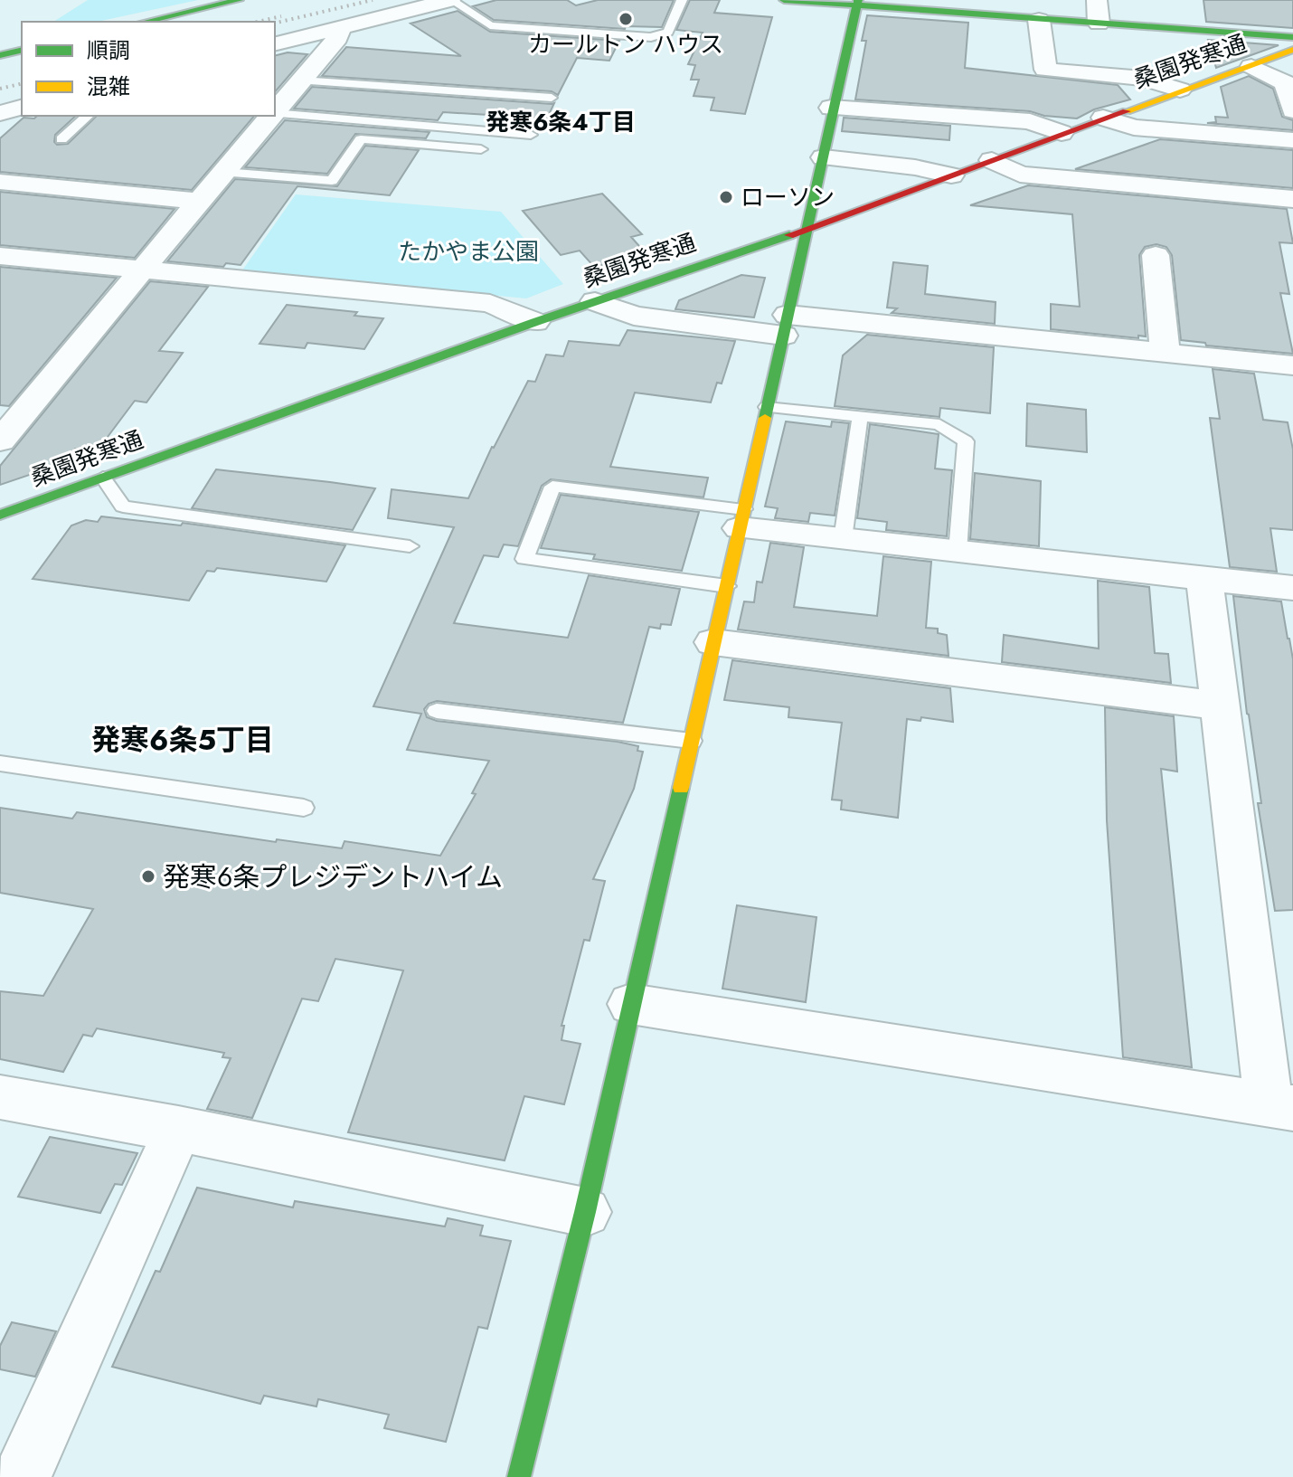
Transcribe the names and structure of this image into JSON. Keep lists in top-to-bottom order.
{
  "streets": {
    "street": ["桑園発寒通"]
  },
  "districts": ["発寒6条4丁目", "発寒6条5丁目"],
  "parks": ["たかやま公園"],
  "places": ["カールトン ハウス", "ローソン", "発寒6条プレジデントハイム"],
  "legend": ["順調", "混雑"]
}
